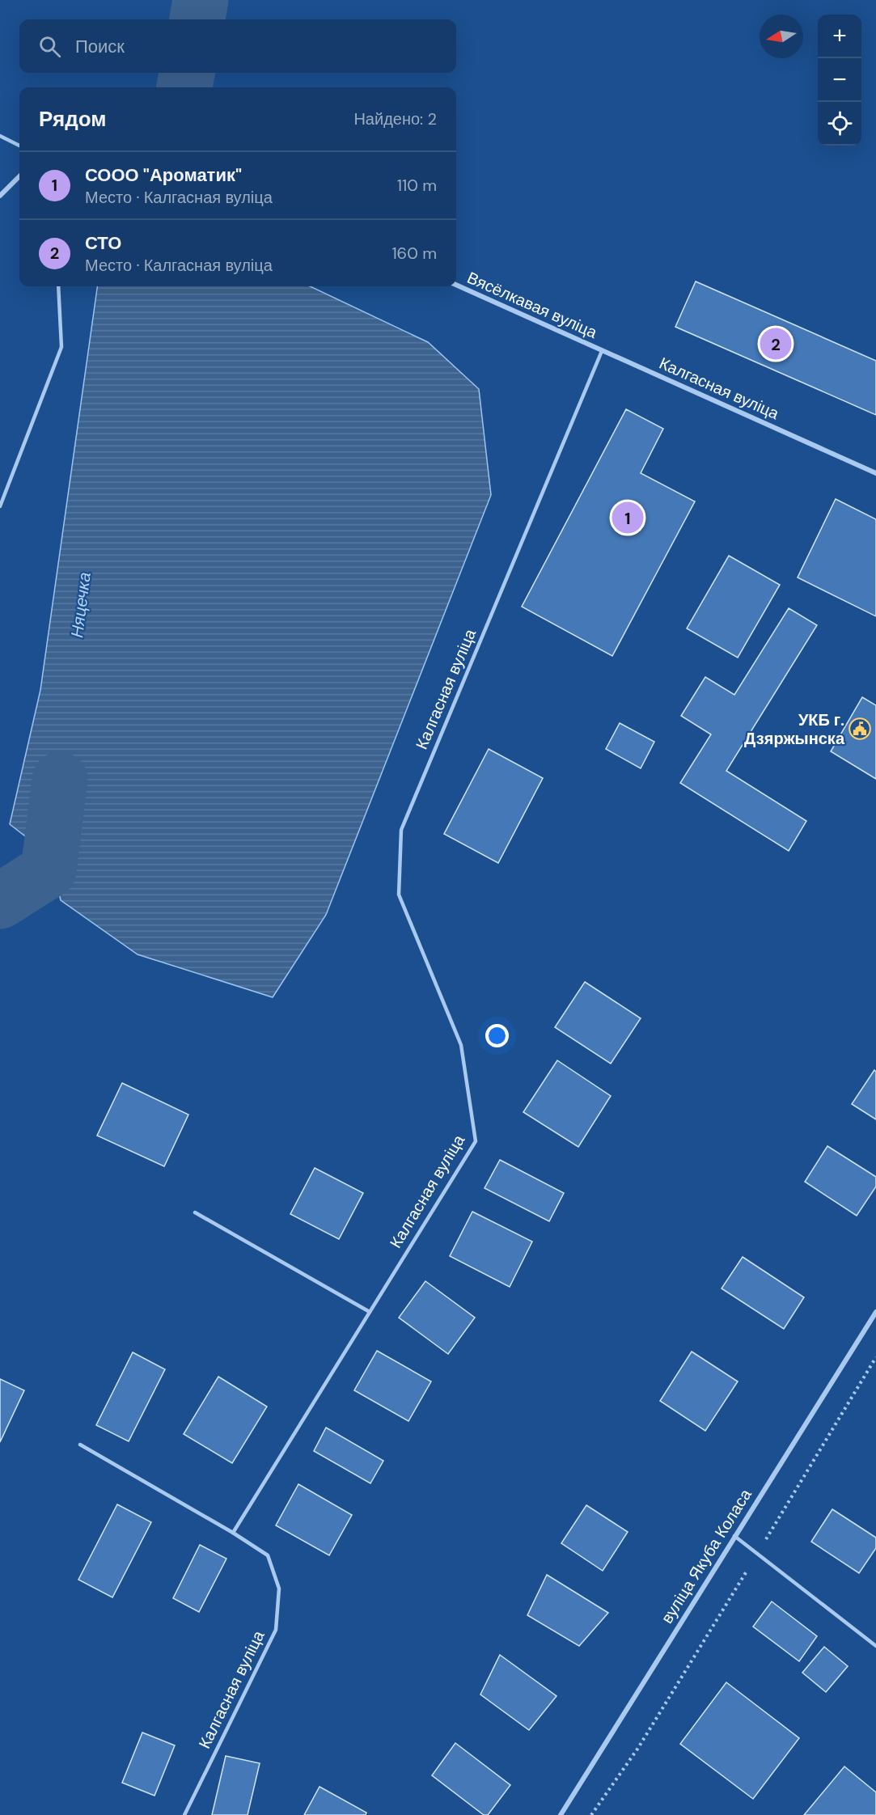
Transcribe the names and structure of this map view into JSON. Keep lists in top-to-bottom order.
{
  "streets": {
    "street": ["Вясёлкавая вуліца", "Калгасная вуліца", "вуліца Якуба Коласа"]
  },
  "crossings": [
    ["Вясёлкавая вуліца", "Калгасная вуліца"]
  ],
  "water": ["Няцечка"],
  "places": {
    "public building": ["УКБ г. Дзяржынска"]
  },
  "north": "left",
  "page": {
    "map_buttons": ["+", "−"],
    "search": "Поиск",
    "heading": ["Рядом", "Найдено: 2"],
    "list": [
      {
        "mark": "1",
        "name": "СООО \"Ароматик\"",
        "note": "Место · Калгасная вуліца",
        "value": "110 m"
      },
      {
        "mark": "2",
        "name": "СТО",
        "note": "Место · Калгасная вуліца",
        "value": "160 m"
      }
    ],
    "pins": ["2", "1"]
  }
}
